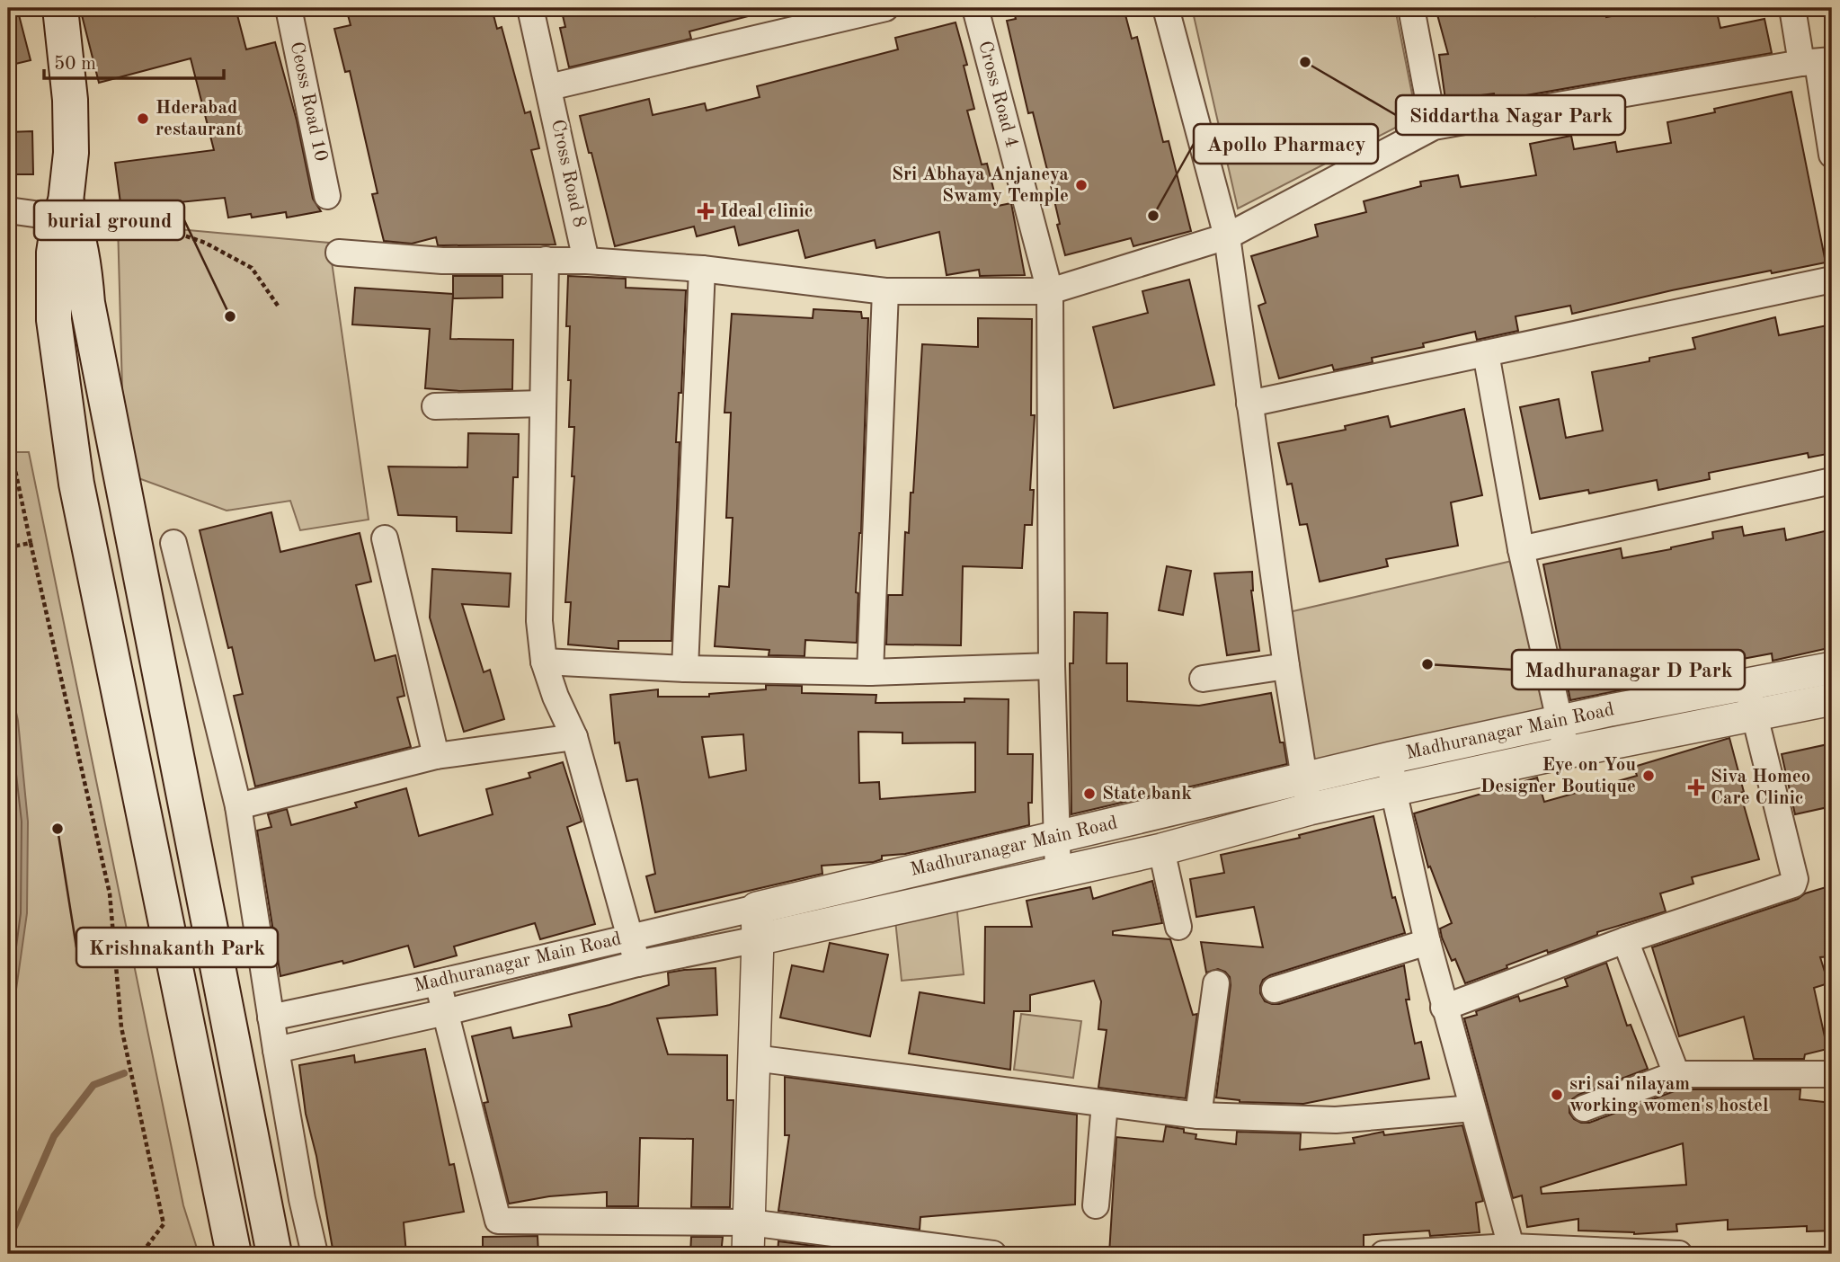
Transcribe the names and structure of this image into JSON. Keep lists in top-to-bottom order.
{
  "streets": {
    "street": [
      "Cross Road 4",
      "Ceoss Road 10",
      "Cross Road 8",
      "Madhuranagar Main Road"
    ]
  },
  "crossings": [
    ["Cross Road 4", "Madhuranagar Main Road"]
  ],
  "places": {
    "other": [
      "Siddartha Nagar Park",
      "Hderabad restaurant",
      "Sri Abhaya Anjaneya Swamy Temple",
      "Apollo Pharmacy",
      "burial ground",
      "Madhuranagar D Park",
      "Eye on You Designer Boutique",
      "State bank",
      "Krishnakanth Park",
      "sri sai nilayam working women's hostel"
    ],
    "health": ["Ideal clinic", "Siva Homeo Care Clinic"]
  },
  "scale_bar": "50 m"
}
